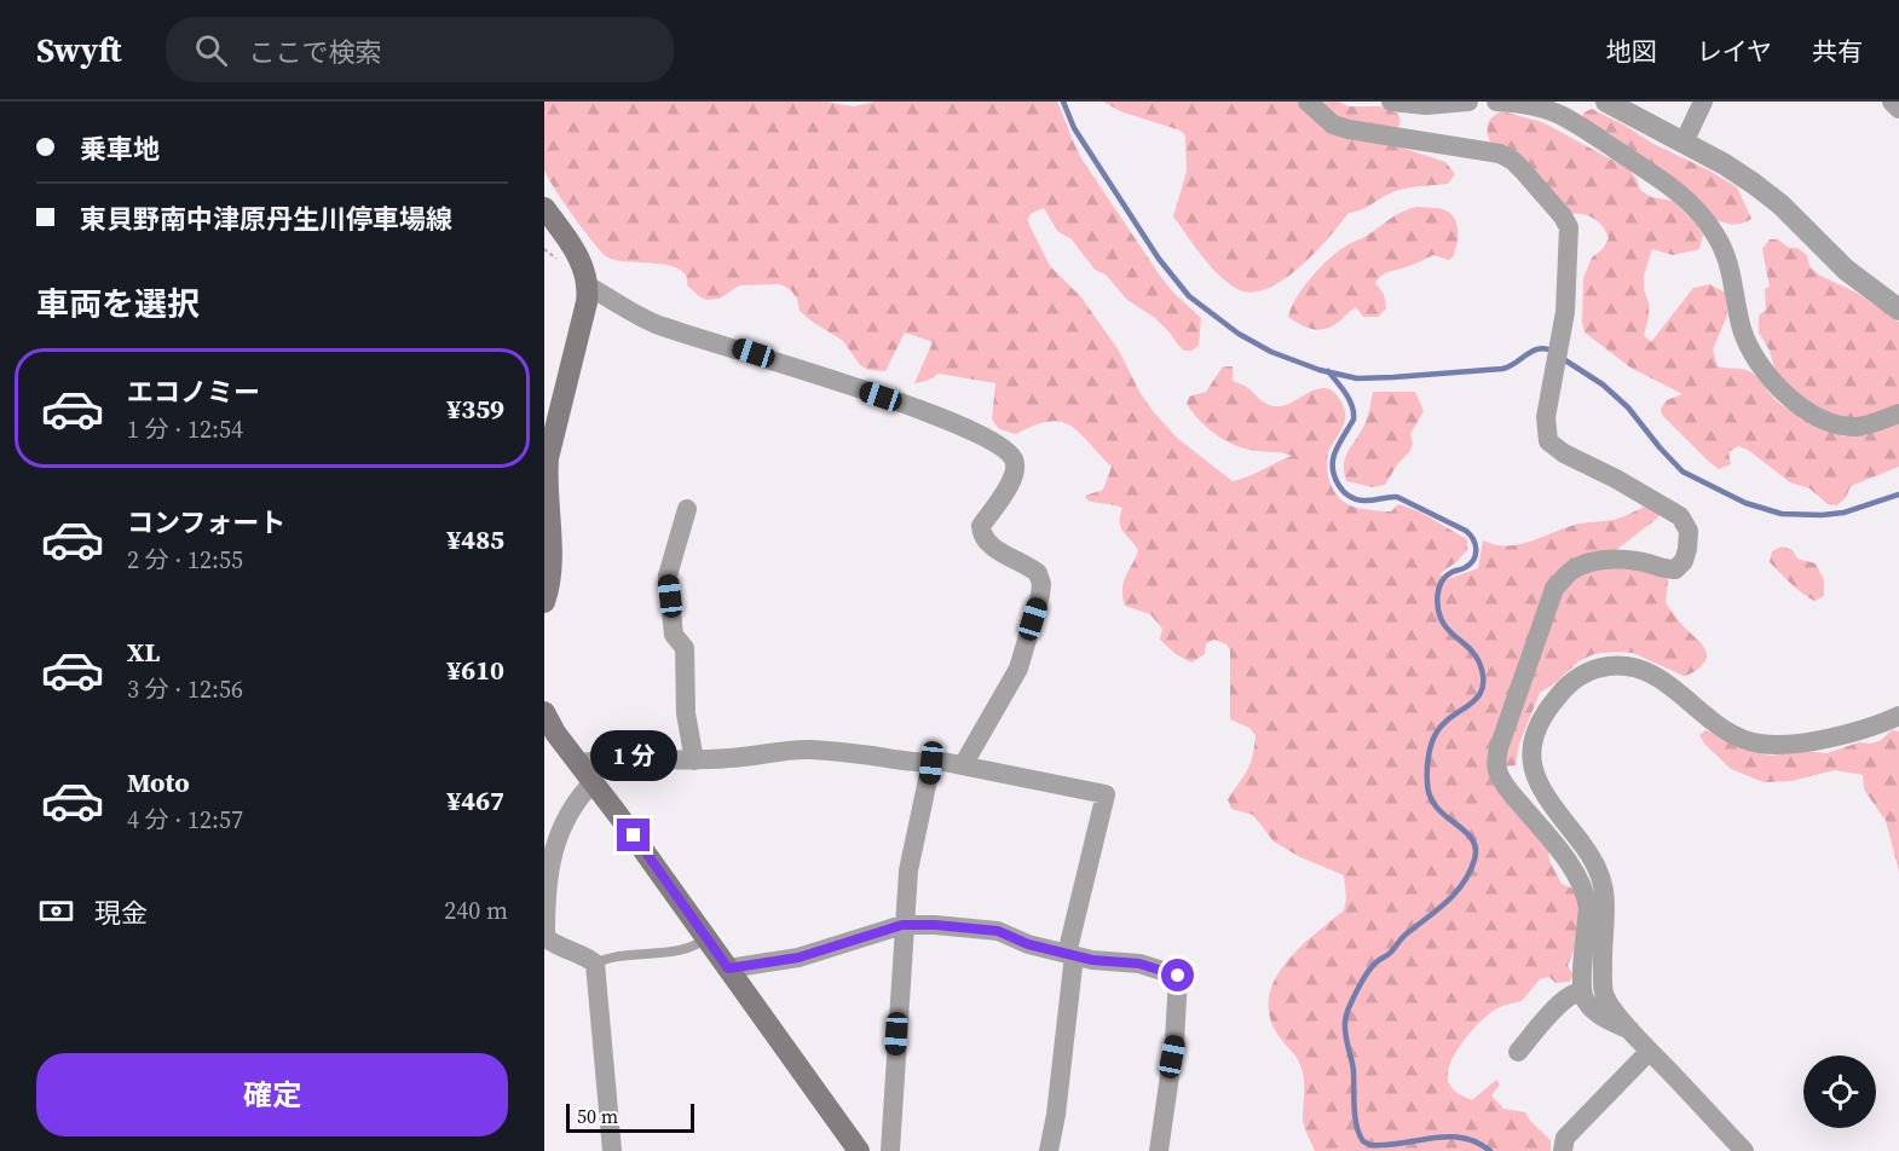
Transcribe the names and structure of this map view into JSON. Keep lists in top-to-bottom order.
{
  "scale_bar": "50 m",
  "page": {
    "header": "Swyft",
    "search": "ここで検索",
    "nav": ["地図", "レイヤ", "共有"],
    "banner": ["乗車地", "東貝野南中津原丹生川停車場線"],
    "heading": "車両を選択",
    "list": [
      {
        "name": "エコノミー",
        "note": "1 分 · 12:54",
        "value": "¥359"
      },
      {
        "name": "コンフォート",
        "note": "2 分 · 12:55",
        "value": "¥485"
      },
      {
        "name": "XL",
        "note": "3 分 · 12:56",
        "value": "¥610"
      },
      {
        "name": "Moto",
        "note": "4 分 · 12:57",
        "value": "¥467"
      }
    ],
    "bubble": "1 分",
    "pay": ["現金", "240 m"],
    "buttons": "確定",
    "scale": "50 m"
  }
}
